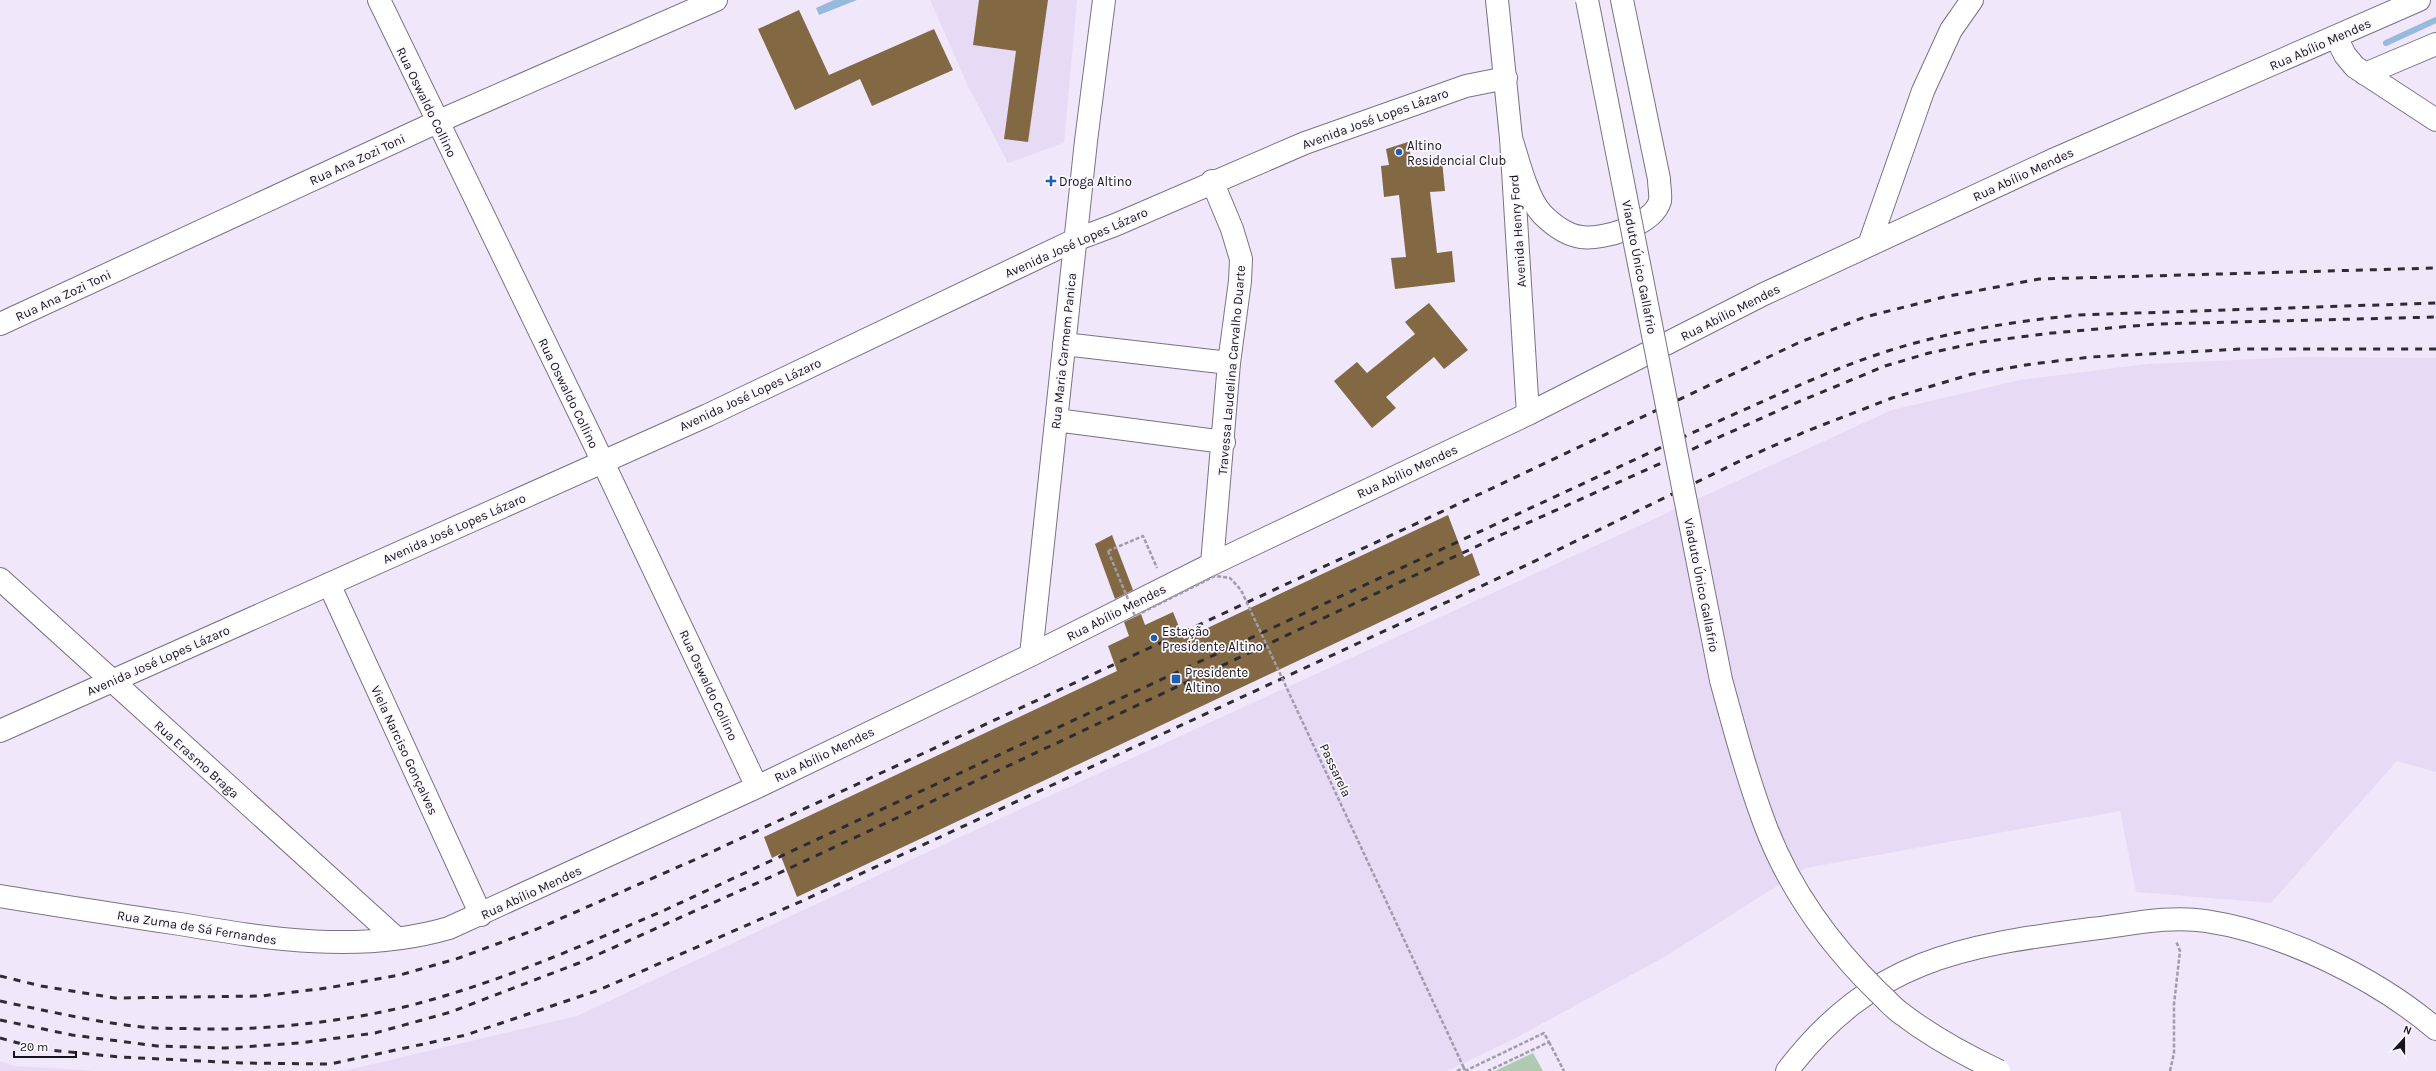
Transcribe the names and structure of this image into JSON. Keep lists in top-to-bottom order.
{
  "streets": {
    "street": [
      "Rua Abílio Mendes",
      "Rua Oswaldo Collino",
      "Avenida José Lopes Lázaro",
      "Rua Ana Zozi Toni",
      "Avenida Henry Ford",
      "Viaduto Único Gallafrio",
      "Rua Maria Carmem Panica",
      "Travessa Laudelina Carvalho Duarte",
      "Viela Narciso Gonçalves",
      "Rua Erasmo Braga",
      "Rua Zuma de Sá Fernandes"
    ],
    "path": ["Passarela"]
  },
  "crossings": [
    ["Rua Abílio Mendes", "Rua Oswaldo Collino"],
    ["Rua Abílio Mendes", "Avenida Henry Ford"],
    ["Rua Abílio Mendes", "Rua Maria Carmem Panica"],
    ["Rua Abílio Mendes", "Travessa Laudelina Carvalho Duarte"],
    ["Rua Abílio Mendes", "Viela Narciso Gonçalves"],
    ["Rua Abílio Mendes", "Rua Erasmo Braga"],
    ["Rua Abílio Mendes", "Passarela"],
    ["Rua Abílio Mendes", "Rua Zuma de Sá Fernandes"],
    ["Rua Oswaldo Collino", "Avenida José Lopes Lázaro"],
    ["Rua Oswaldo Collino", "Rua Ana Zozi Toni"],
    ["Avenida José Lopes Lázaro", "Avenida Henry Ford"],
    ["Avenida José Lopes Lázaro", "Rua Maria Carmem Panica"],
    ["Avenida José Lopes Lázaro", "Travessa Laudelina Carvalho Duarte"],
    ["Avenida José Lopes Lázaro", "Viela Narciso Gonçalves"],
    ["Avenida José Lopes Lázaro", "Rua Erasmo Braga"],
    ["Rua Erasmo Braga", "Rua Zuma de Sá Fernandes"]
  ],
  "places": {
    "other": ["Altino Residencial Club", "Estação Presidente Altino"],
    "health": ["Droga Altino"],
    "transit": ["Presidente Altino"]
  },
  "scale_bar": "20 m",
  "north": "top"
}
